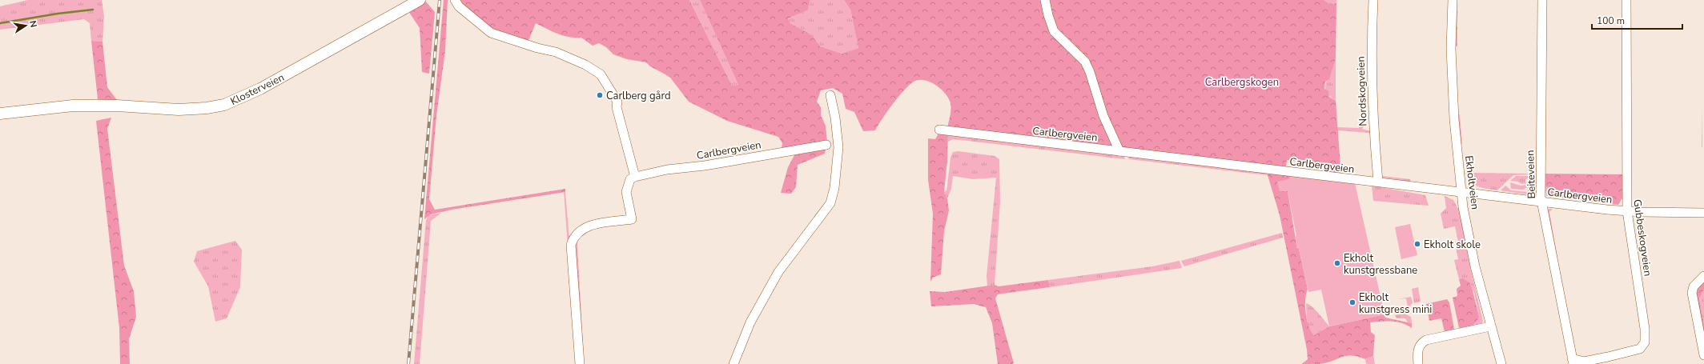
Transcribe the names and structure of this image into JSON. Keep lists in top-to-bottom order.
{
  "streets": {
    "main road": ["Klosterveien"],
    "street": [
      "Nordskogveien",
      "Carlbergveien",
      "Beiteveien",
      "Ekholtveien",
      "Gubbeskogveien"
    ]
  },
  "crossings": [
    ["Nordskogveien", "Carlbergveien"],
    ["Carlbergveien", "Beiteveien"],
    ["Carlbergveien", "Ekholtveien"],
    ["Carlbergveien", "Gubbeskogveien"],
    ["Beiteveien", "Gubbeskogveien"]
  ],
  "parks": ["Carlbergskogen"],
  "places": [
    "Carlberg gård",
    "Ekholt skole",
    "Ekholt kunstgressbane",
    "Ekholt kunstgress mini"
  ],
  "scale_bar": "100 m",
  "north": "right"
}
